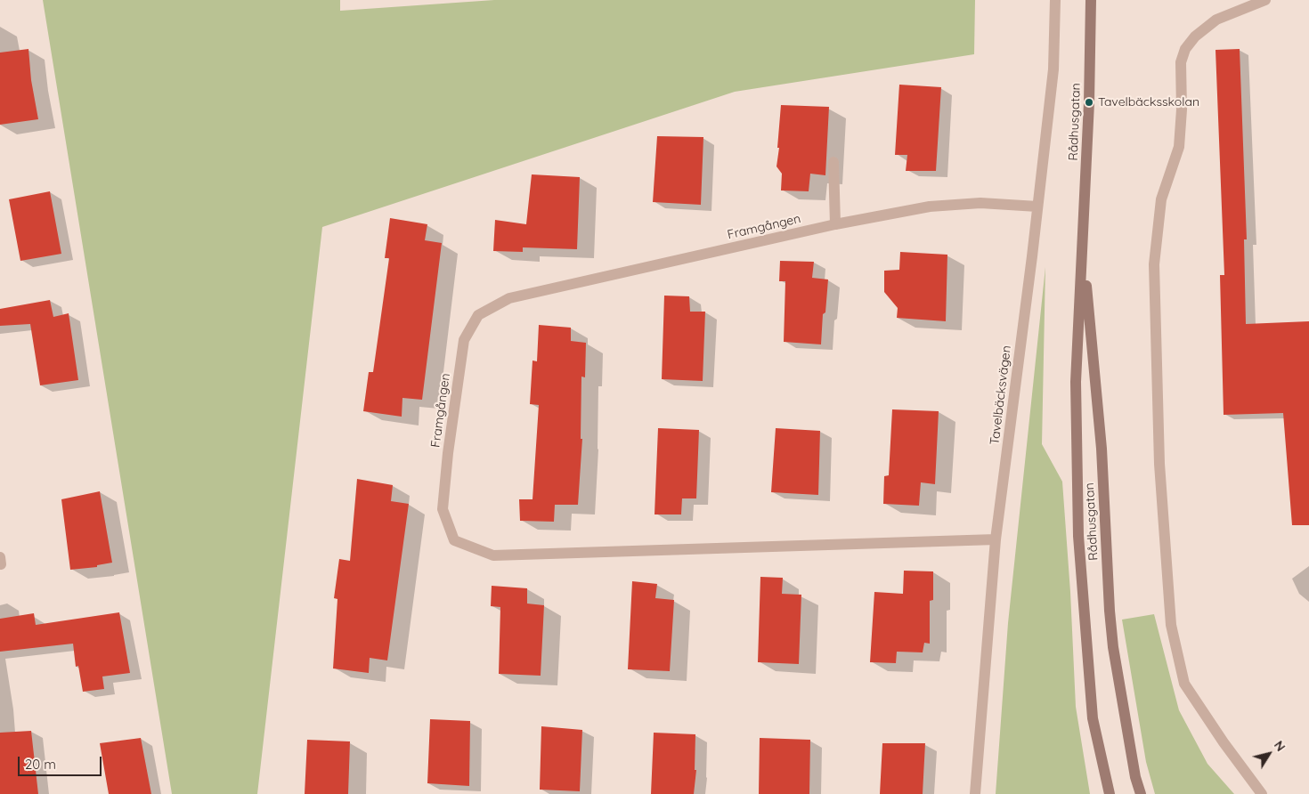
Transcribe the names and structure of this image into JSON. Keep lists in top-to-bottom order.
{
  "streets": {
    "main road": ["Rådhusgatan"],
    "street": ["Framgången", "Tavelbäcksvägen"]
  },
  "crossings": [
    ["Framgången", "Tavelbäcksvägen"]
  ],
  "places": ["Tavelbäcksskolan"],
  "scale_bar": "20 m",
  "north": "top right"
}
